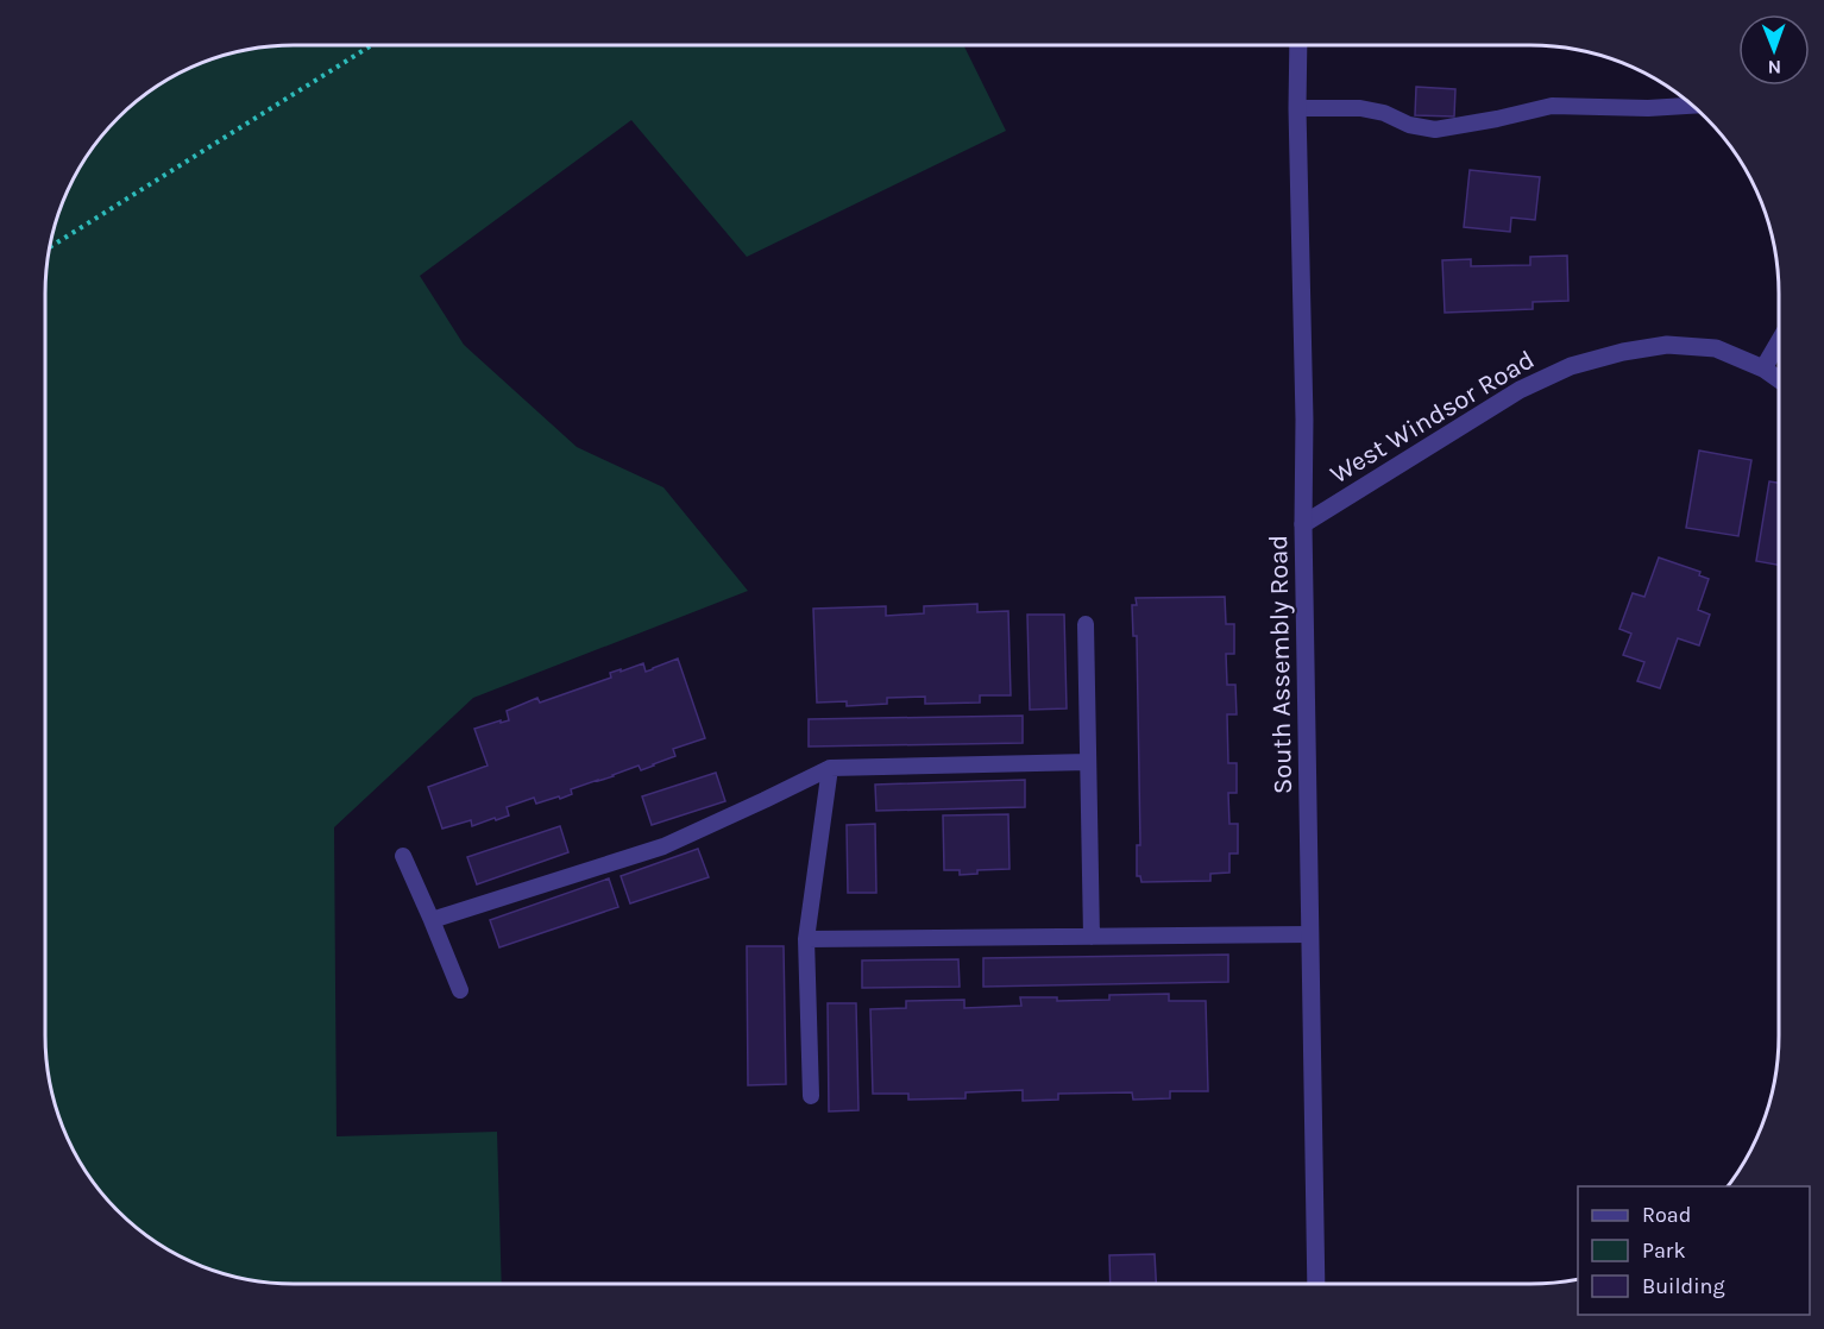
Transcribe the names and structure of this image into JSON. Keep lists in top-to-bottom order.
{
  "streets": {
    "street": ["West Windsor Road", "South Assembly Road"]
  },
  "crossings": [
    ["West Windsor Road", "South Assembly Road"]
  ],
  "legend": ["Road", "Park", "Building"],
  "north": "bottom"
}
